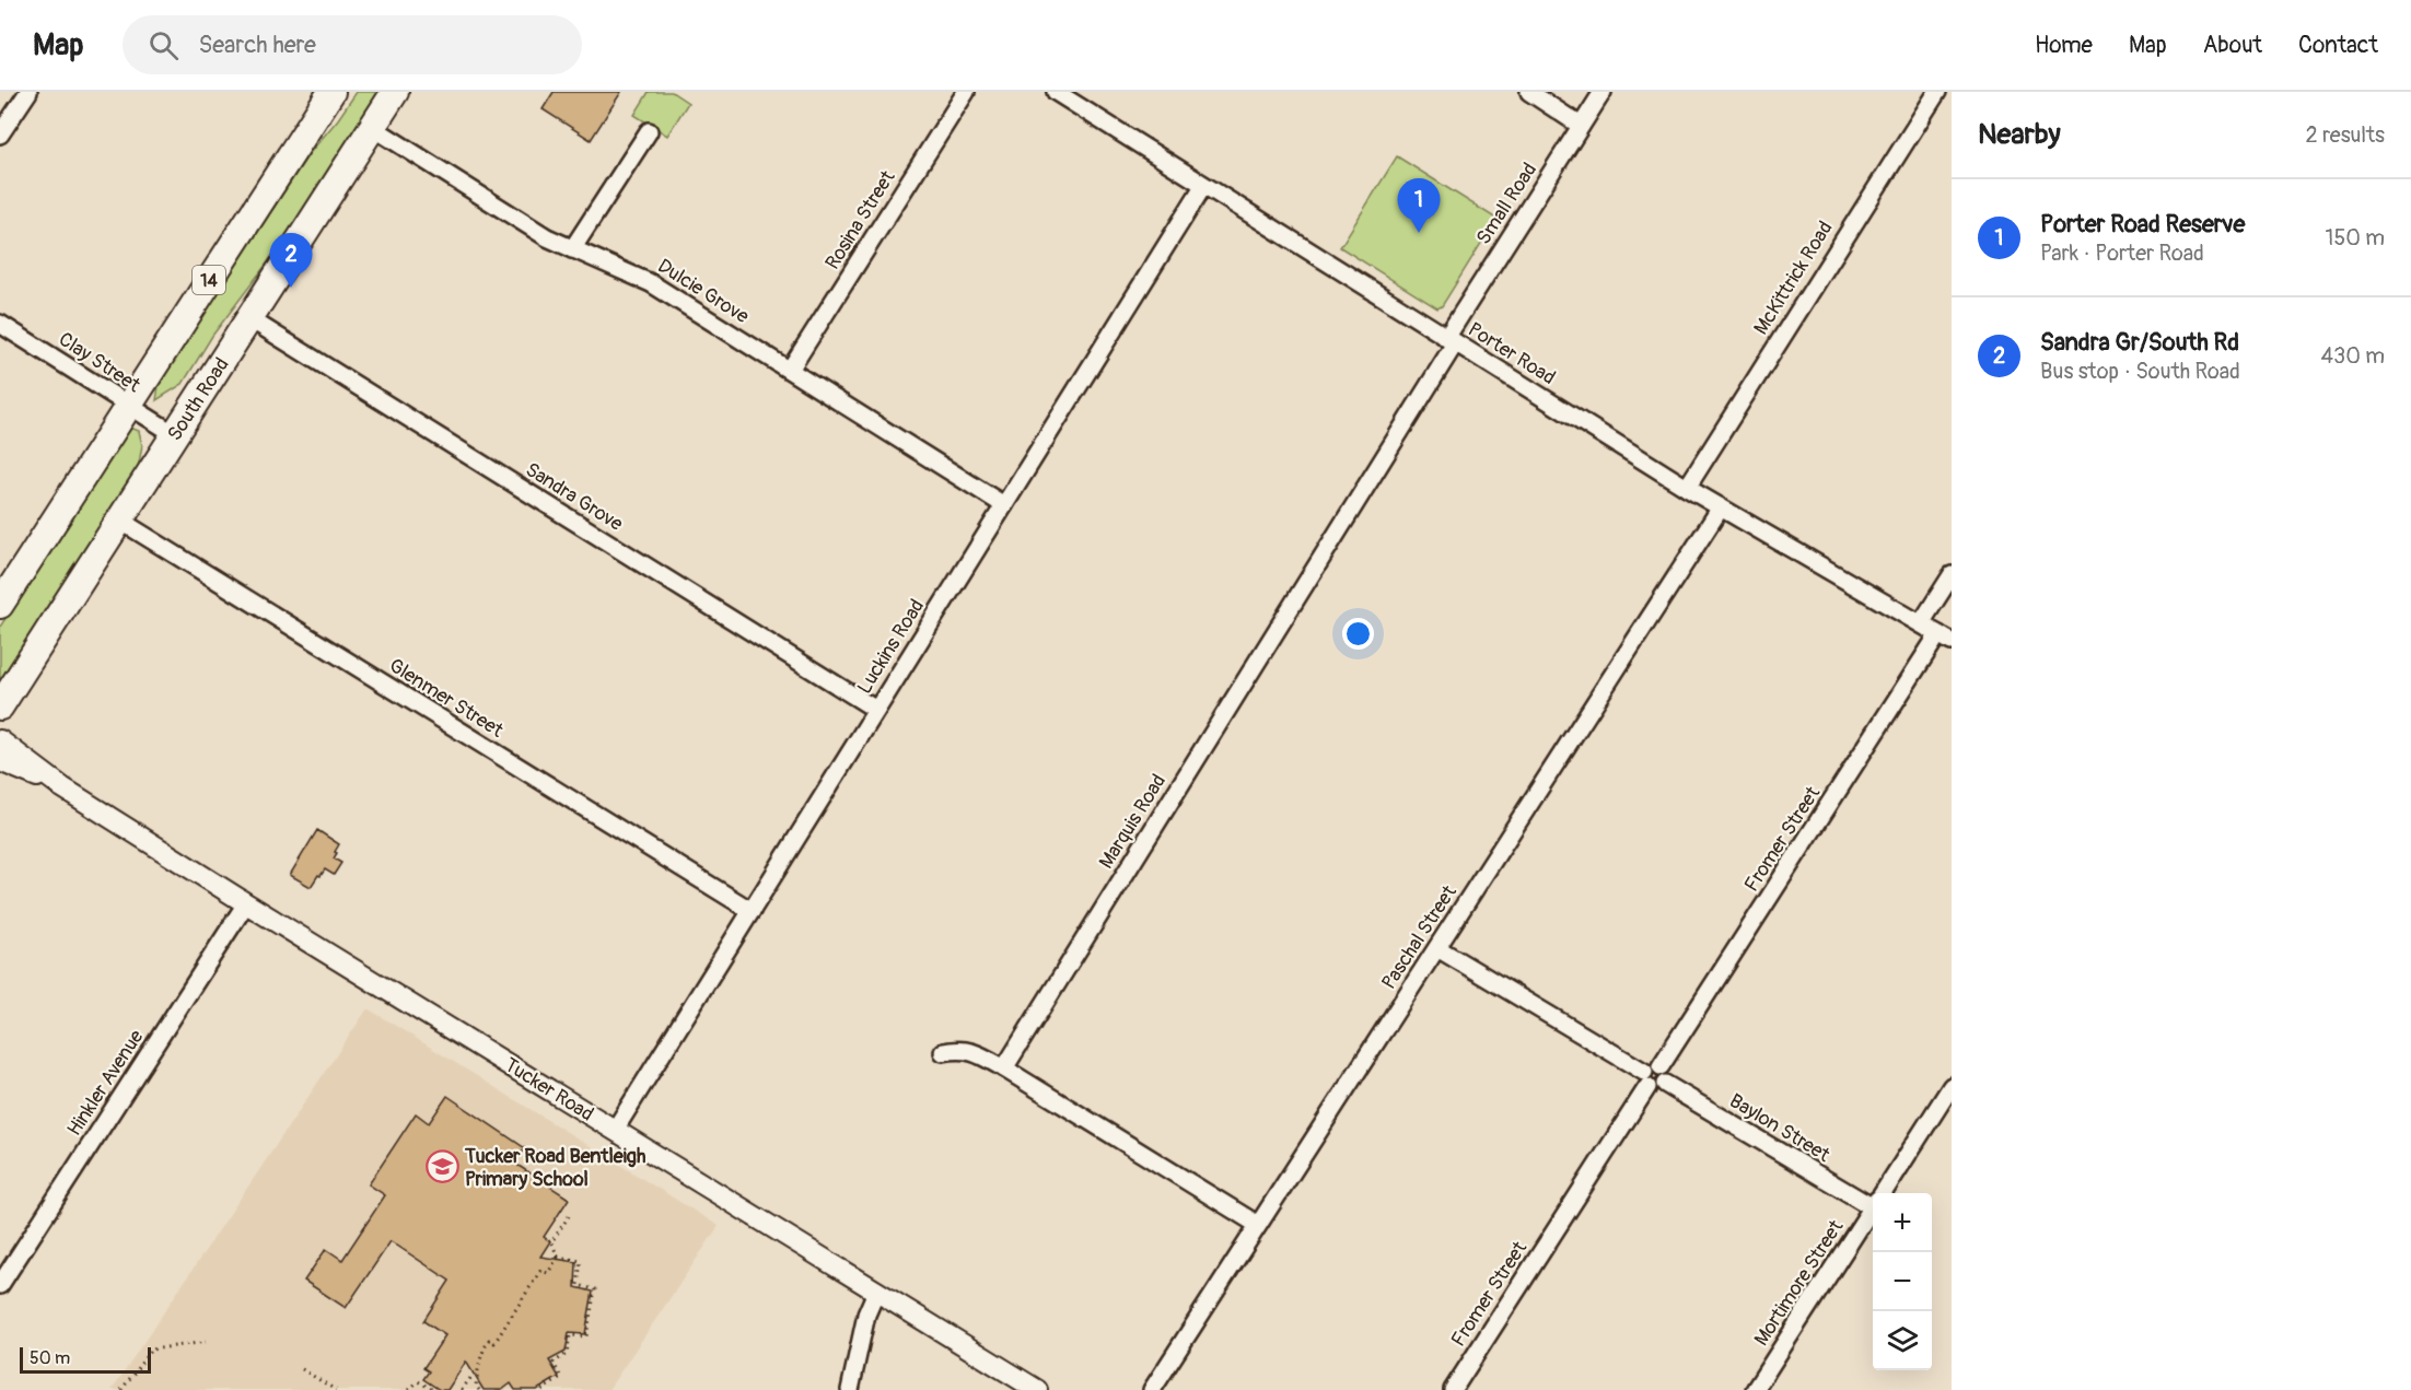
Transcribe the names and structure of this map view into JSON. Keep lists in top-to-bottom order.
{
  "streets": {
    "highway": ["14", "South Road"],
    "street": [
      "Small Road",
      "Rosina Street",
      "McKittrick Road",
      "Dulcie Grove",
      "Porter Road",
      "Clay Street",
      "Sandra Grove",
      "Luckins Road",
      "Glenmer Street",
      "Marquis Road",
      "Fromer Street",
      "Paschal Street",
      "Hinkler Avenue",
      "Tucker Road",
      "Baylon Street",
      "Mortimore Street"
    ]
  },
  "crossings": [
    ["Small Road", "Porter Road"],
    ["Small Road", "Marquis Road"],
    ["Rosina Street", "Dulcie Grove"],
    ["McKittrick Road", "Porter Road"],
    ["14", "Clay Street"],
    ["Dulcie Grove", "South Road"],
    ["Dulcie Grove", "Luckins Road"],
    ["Porter Road", "Luckins Road"],
    ["Porter Road", "Marquis Road"],
    ["Porter Road", "Fromer Street"],
    ["Porter Road", "Paschal Street"],
    ["Clay Street", "South Road"],
    ["South Road", "Sandra Grove"],
    ["South Road", "Glenmer Street"],
    ["Sandra Grove", "Luckins Road"],
    ["Luckins Road", "Glenmer Street"],
    ["Luckins Road", "Tucker Road"],
    ["Fromer Street", "Baylon Street"],
    ["Hinkler Avenue", "Tucker Road"]
  ],
  "places": {
    "school or university": ["Tucker Road Bentleigh Primary School"]
  },
  "scale_bar": "50 m",
  "page": {
    "header": "Map",
    "search": "Search here",
    "nav": [
      "Home",
      "Map",
      "About",
      "Contact"
    ],
    "heading": ["Nearby", "2 results"],
    "list": [
      {
        "mark": "1",
        "name": "Porter Road Reserve",
        "note": "Park · Porter Road",
        "value": "150 m"
      },
      {
        "mark": "2",
        "name": "Sandra Gr/South Rd",
        "note": "Bus stop · South Road",
        "value": "430 m"
      }
    ],
    "pins": ["1", "2"],
    "map_buttons": ["+", "−"],
    "scale": "50 m"
  }
}
